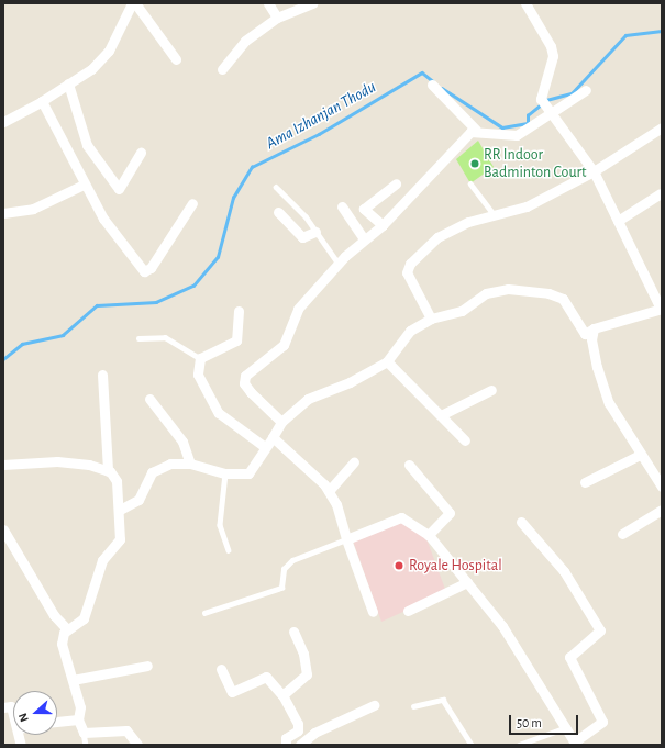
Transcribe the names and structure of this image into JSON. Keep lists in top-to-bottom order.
{
  "water": ["Ama Izhanjan Thodu"],
  "places": ["RR Indoor Badminton Court", "Royale Hospital"],
  "scale_bar": "50 m",
  "north": "left"
}
